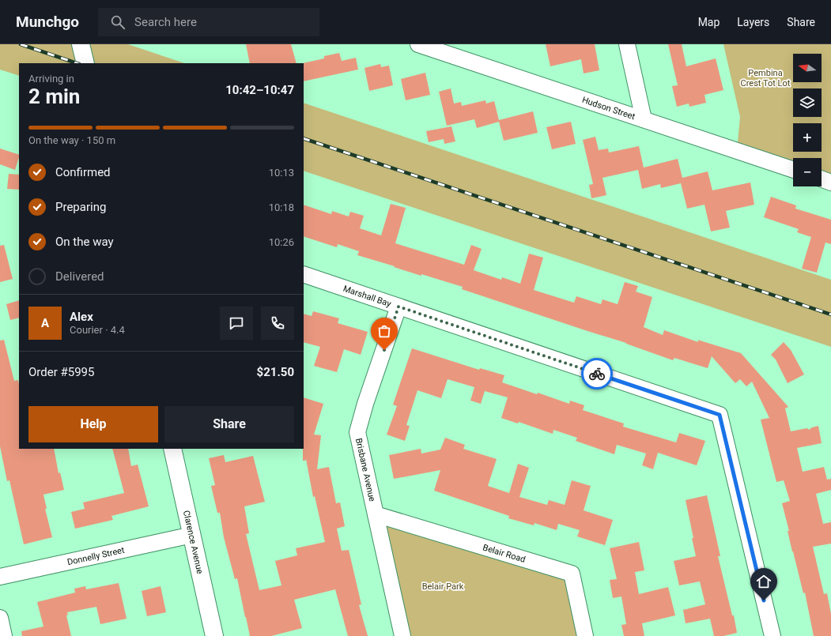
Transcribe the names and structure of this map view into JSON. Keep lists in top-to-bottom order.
{
  "streets": {
    "street": [
      "Hudson Street",
      "Marshall Bay",
      "Brisbane Avenue",
      "Clarence Avenue",
      "Belair Road",
      "Donnelly Street"
    ]
  },
  "crossings": [
    ["Marshall Bay", "Brisbane Avenue"],
    ["Brisbane Avenue", "Belair Road"],
    ["Clarence Avenue", "Donnelly Street"]
  ],
  "parks": ["Pembina Crest Tot Lot", "Belair Park"],
  "north": "left",
  "page": {
    "header": "Munchgo",
    "search": "Search here",
    "nav": ["Map", "Layers", "Share"],
    "map_buttons": ["+", "−"],
    "heading": ["2 min", "Arriving in", "10:42–10:47"],
    "panel": [
      "Alex",
      "Courier · 4.4",
      "Order #5995",
      "$21.50"
    ],
    "bar": "On the way · 150 m",
    "list": [
      ["Confirmed", "10:13"],
      ["Preparing", "10:18"],
      ["On the way", "10:26"],
      "Delivered"
    ],
    "round": "A",
    "buttons": ["Help", "Share"]
  }
}
